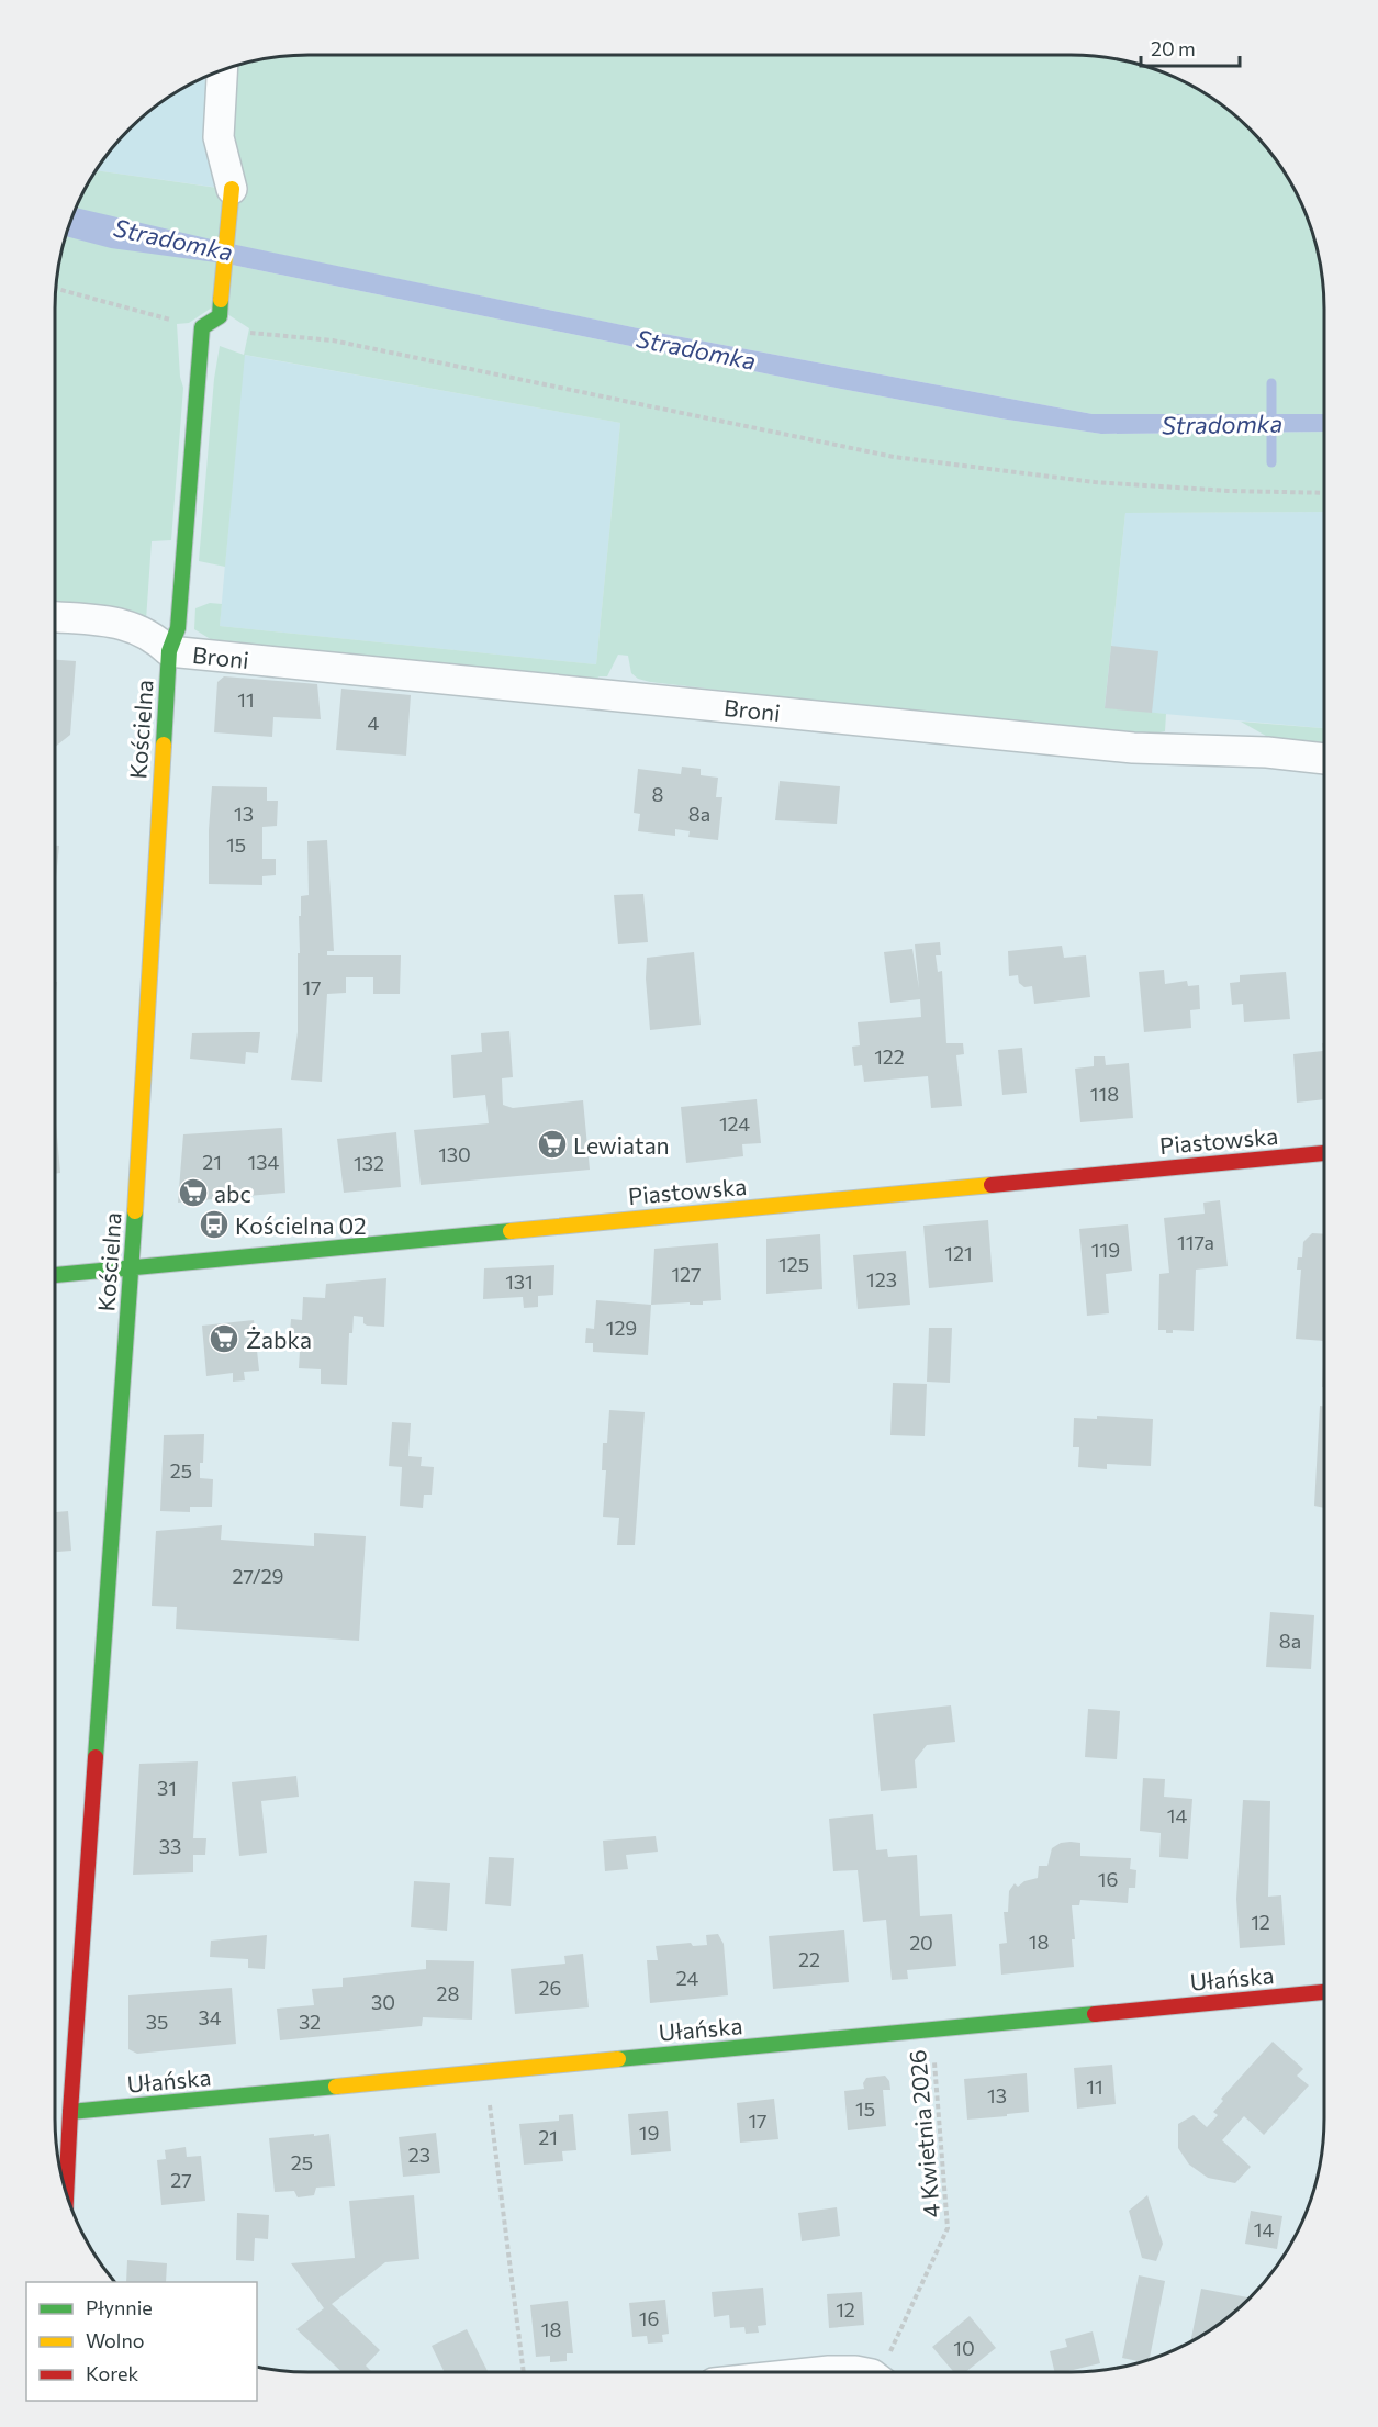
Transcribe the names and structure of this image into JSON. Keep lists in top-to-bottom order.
{
  "streets": {
    "street": [
      "Broni",
      "Kościelna",
      "Piastowska",
      "Ułańska"
    ],
    "path": ["4 Kwietnia 2026"]
  },
  "crossings": [
    ["Broni", "Kościelna"],
    ["Kościelna", "Piastowska"],
    ["Kościelna", "Ułańska"],
    ["Ułańska", "4 Kwietnia 2026"]
  ],
  "water": ["Stradomka"],
  "places": {
    "supermarket": ["Lewiatan", "abc", "Żabka"],
    "bus stop": ["Kościelna 02"]
  },
  "house_numbers": [
    "11",
    "4",
    "8",
    "13",
    "8a",
    "15",
    "17",
    "122",
    "118",
    "124",
    "130",
    "21",
    "134",
    "132",
    "117a",
    "119",
    "121",
    "125",
    "127",
    "123",
    "131",
    "129",
    "25",
    "27/29",
    "8a",
    "31",
    "14",
    "33",
    "16",
    "12",
    "18",
    "20",
    "22",
    "24",
    "26",
    "28",
    "30",
    "34",
    "35",
    "32",
    "11",
    "13",
    "15",
    "17",
    "19",
    "21",
    "23",
    "25",
    "27",
    "14",
    "12",
    "16",
    "18",
    "10"
  ],
  "legend": ["Płynnie", "Wolno", "Korek"],
  "scale_bar": "20 m"
}
